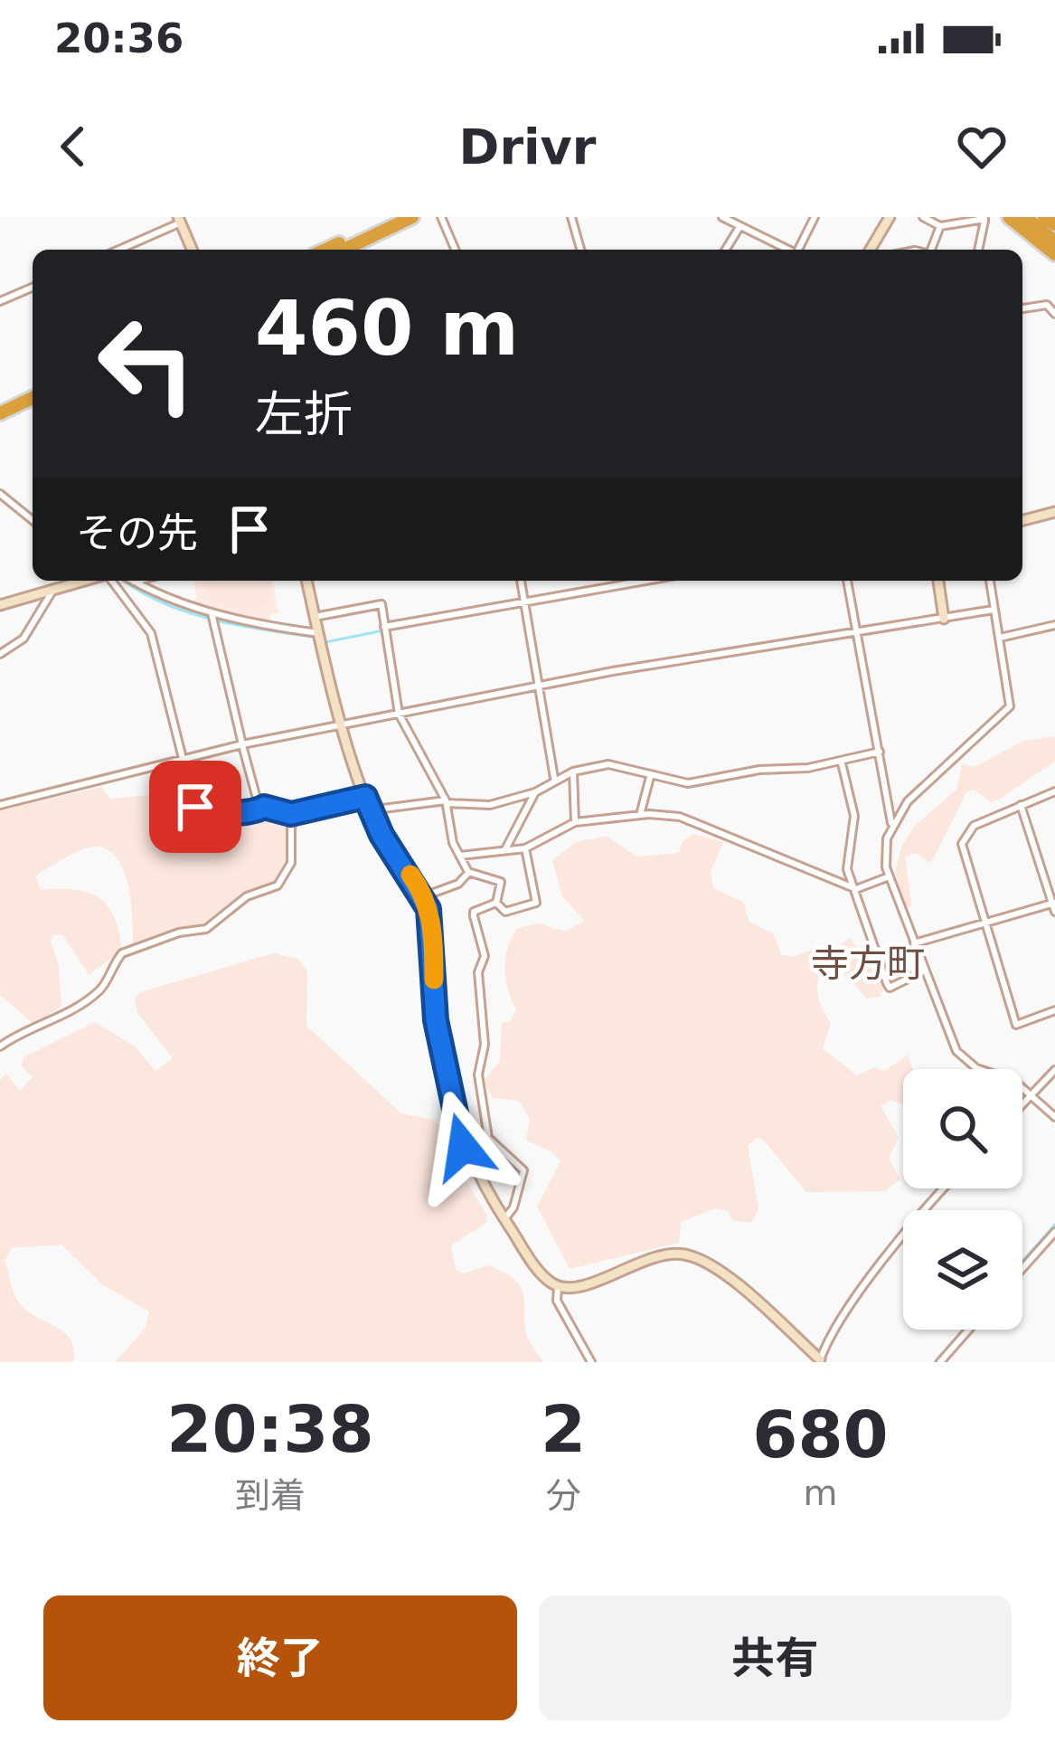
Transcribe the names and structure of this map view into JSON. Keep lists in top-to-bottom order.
{
  "districts": ["寺方町"],
  "page": {
    "status": "20:36",
    "header": "Drivr",
    "turn": ["460 m", "左折"],
    "then": "その先",
    "eta": [
      "20:38",
      "到着",
      "2",
      "分",
      "680",
      "m"
    ],
    "buttons": ["終了", "共有"]
  }
}
